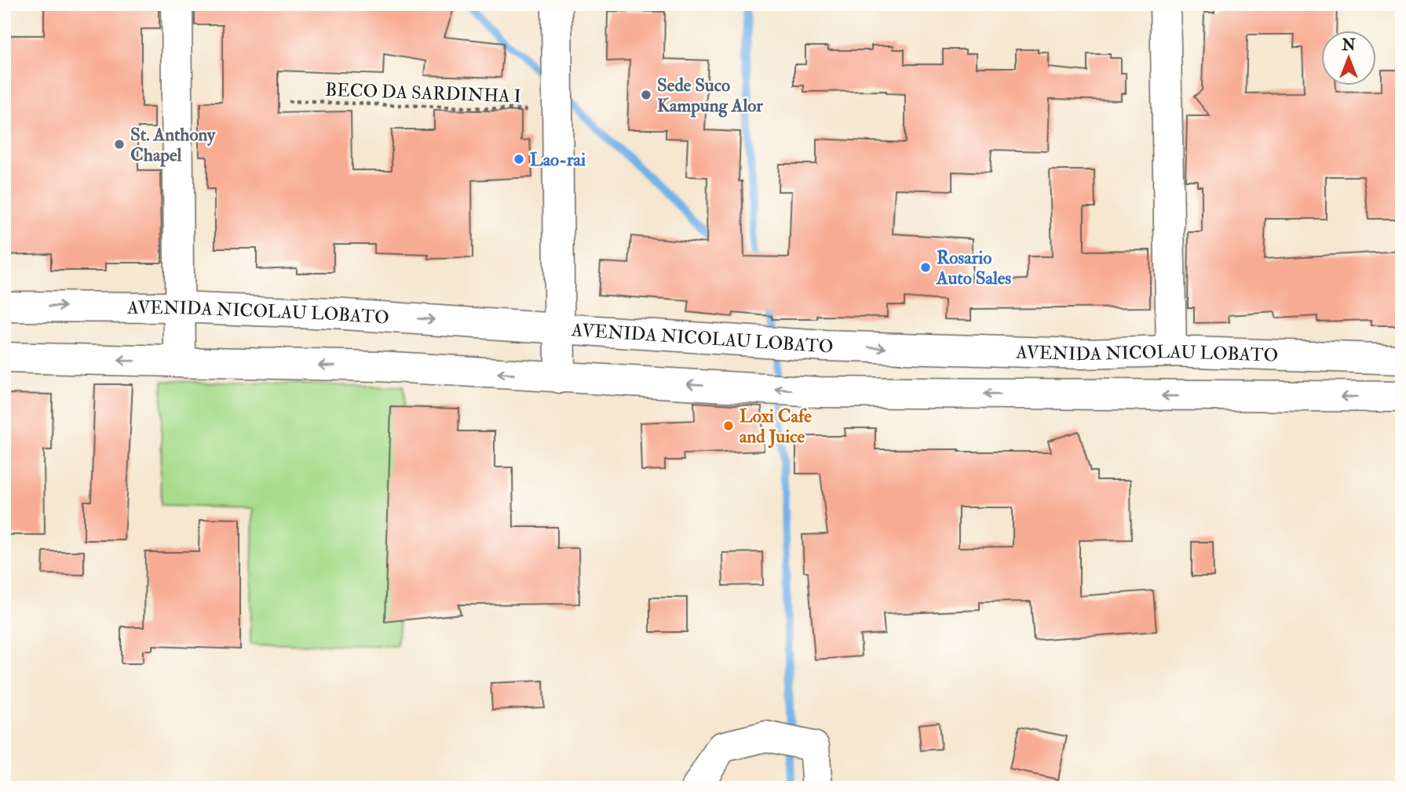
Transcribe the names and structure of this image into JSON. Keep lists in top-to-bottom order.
{
  "streets": {
    "main road": ["AVENIDA NICOLAU LOBATO"],
    "path": ["BECO DA SARDINHA I"]
  },
  "places": [
    "Sede Suco Kampung Alor",
    "St. Anthony Chapel",
    "Lao-rai",
    "Rosario Auto Sales",
    "Loxi Cafe and Juice"
  ],
  "north": "top"
}
